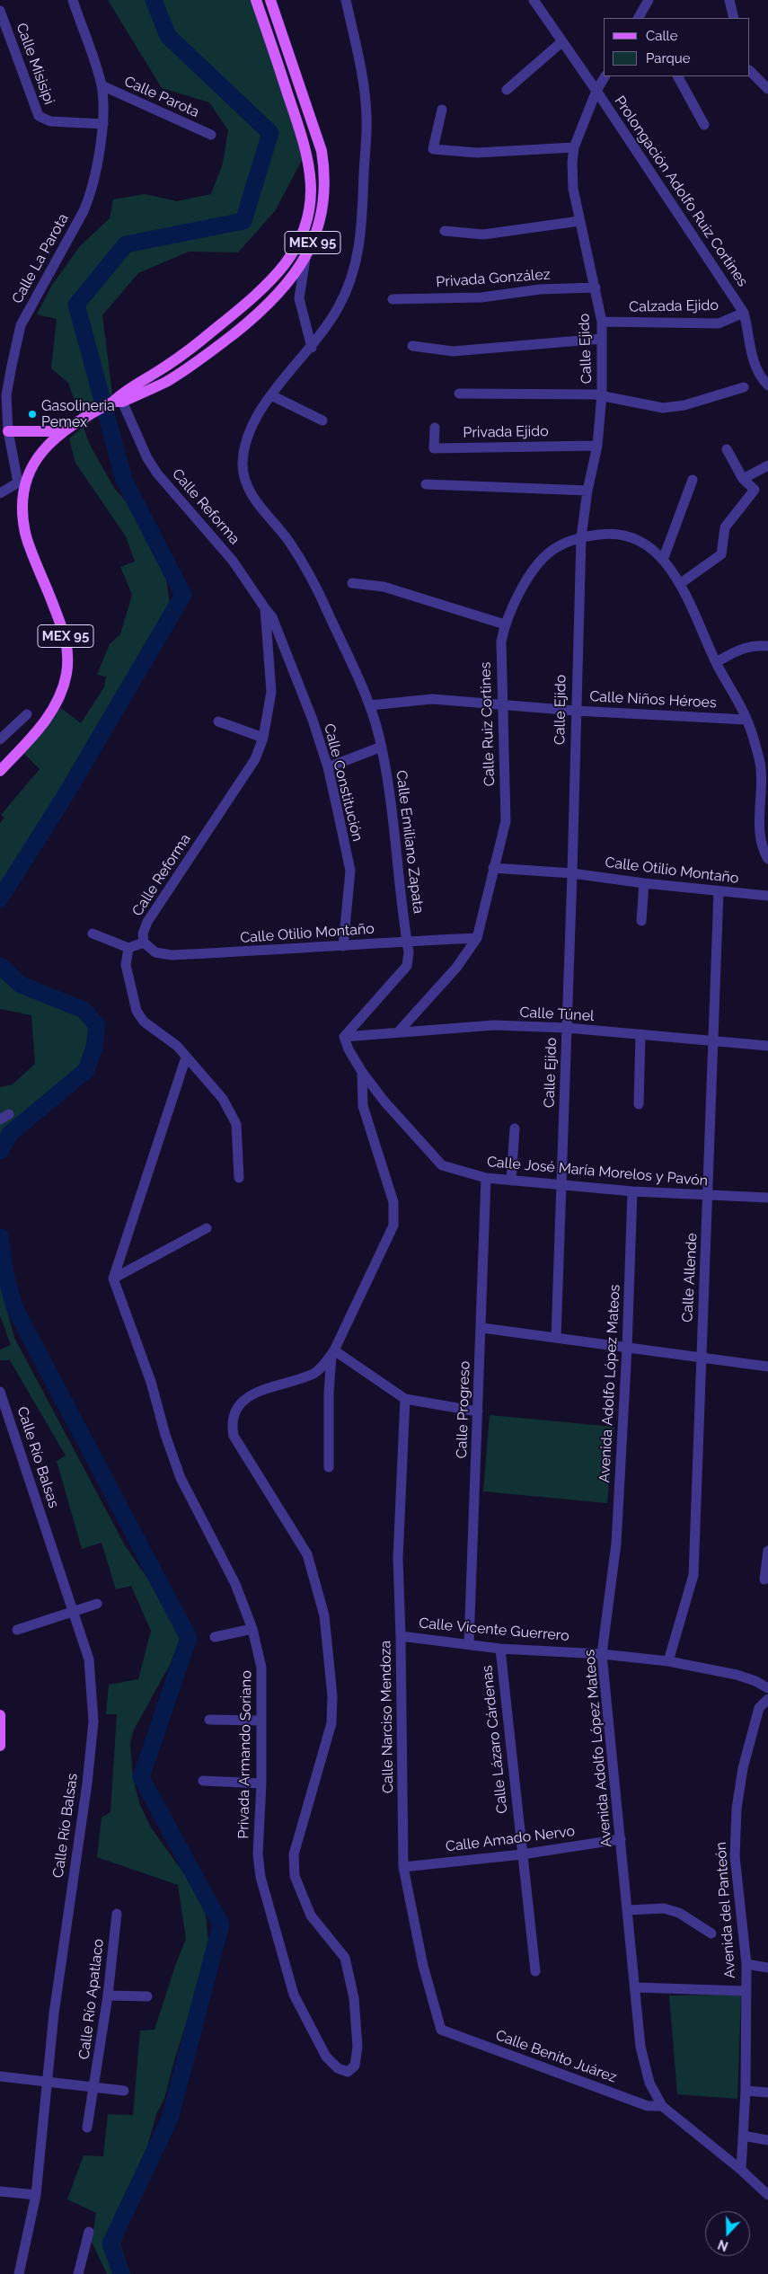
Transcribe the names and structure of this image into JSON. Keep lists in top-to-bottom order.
{
  "streets": {
    "main road": ["MEX 95"],
    "street": [
      "Calle Misisipi",
      "Calle Parota",
      "Prolongación Adolfo Ruiz Cortines",
      "Calle La Parota",
      "Privada González",
      "Calzada Ejido",
      "Calle Ejido",
      "Privada Ejido",
      "Calle Reforma",
      "Calle Niños Héroes",
      "Calle Ruiz Cortines",
      "Calle Constitución",
      "Calle Emiliano Zapata",
      "Calle Otilio Montaño",
      "Calle Túnel",
      "Calle José María Morelos y Pavón",
      "Calle Allende",
      "Avenida Adolfo López Mateos",
      "Calle Progreso",
      "Calle Río Balsas",
      "Calle Vicente Guerrero",
      "Calle Narciso Mendoza",
      "Calle Lázaro Cárdenas",
      "Privada Armando Soriano",
      "Calle Amado Nervo",
      "Avenida del Panteón",
      "Calle Río Apatlaco",
      "Calle Benito Juárez"
    ]
  },
  "crossings": [
    ["Calle Misisipi", "Calle La Parota"],
    ["Calle Parota", "Calle La Parota"],
    ["Prolongación Adolfo Ruiz Cortines", "Calzada Ejido"],
    ["Prolongación Adolfo Ruiz Cortines", "Calle Ejido"],
    ["MEX 95", "Calle La Parota"],
    ["MEX 95", "Calle Reforma"],
    ["Privada González", "Calle Ejido"],
    ["Calzada Ejido", "Calle Ejido"],
    ["Calle Ejido", "Privada Ejido"],
    ["Calle Ejido", "Calle Niños Héroes"],
    ["Calle Ejido", "Calle Ruiz Cortines"],
    ["Calle Ejido", "Calle Otilio Montaño"],
    ["Calle Ejido", "Calle Túnel"],
    ["Calle Ejido", "Calle José María Morelos y Pavón"],
    ["Calle Reforma", "Calle Constitución"],
    ["Calle Reforma", "Calle Otilio Montaño"],
    ["Calle Niños Héroes", "Calle Ruiz Cortines"],
    ["Calle Niños Héroes", "Calle Emiliano Zapata"],
    ["Calle Ruiz Cortines", "Calle Otilio Montaño"],
    ["Calle Ruiz Cortines", "Calle Túnel"],
    ["Calle Constitución", "Calle Otilio Montaño"],
    ["Calle Emiliano Zapata", "Calle Otilio Montaño"],
    ["Calle Emiliano Zapata", "Calle Túnel"],
    ["Calle Otilio Montaño", "Calle Allende"],
    ["Calle Túnel", "Calle Allende"],
    ["Calle José María Morelos y Pavón", "Calle Allende"],
    ["Calle José María Morelos y Pavón", "Avenida Adolfo López Mateos"],
    ["Calle José María Morelos y Pavón", "Calle Progreso"],
    ["Calle Allende", "Calle Vicente Guerrero"],
    ["Avenida Adolfo López Mateos", "Calle Vicente Guerrero"],
    ["Avenida Adolfo López Mateos", "Calle Amado Nervo"],
    ["Avenida Adolfo López Mateos", "Avenida del Panteón"],
    ["Avenida Adolfo López Mateos", "Calle Benito Juárez"],
    ["Calle Progreso", "Calle Vicente Guerrero"],
    ["Calle Vicente Guerrero", "Calle Narciso Mendoza"],
    ["Calle Vicente Guerrero", "Calle Lázaro Cárdenas"],
    ["Calle Narciso Mendoza", "Calle Amado Nervo"],
    ["Calle Narciso Mendoza", "Calle Benito Juárez"],
    ["Calle Lázaro Cárdenas", "Calle Amado Nervo"]
  ],
  "places": ["Gasolineria Pemex"],
  "legend": ["Calle", "Parque"],
  "north": "bottom"
}
